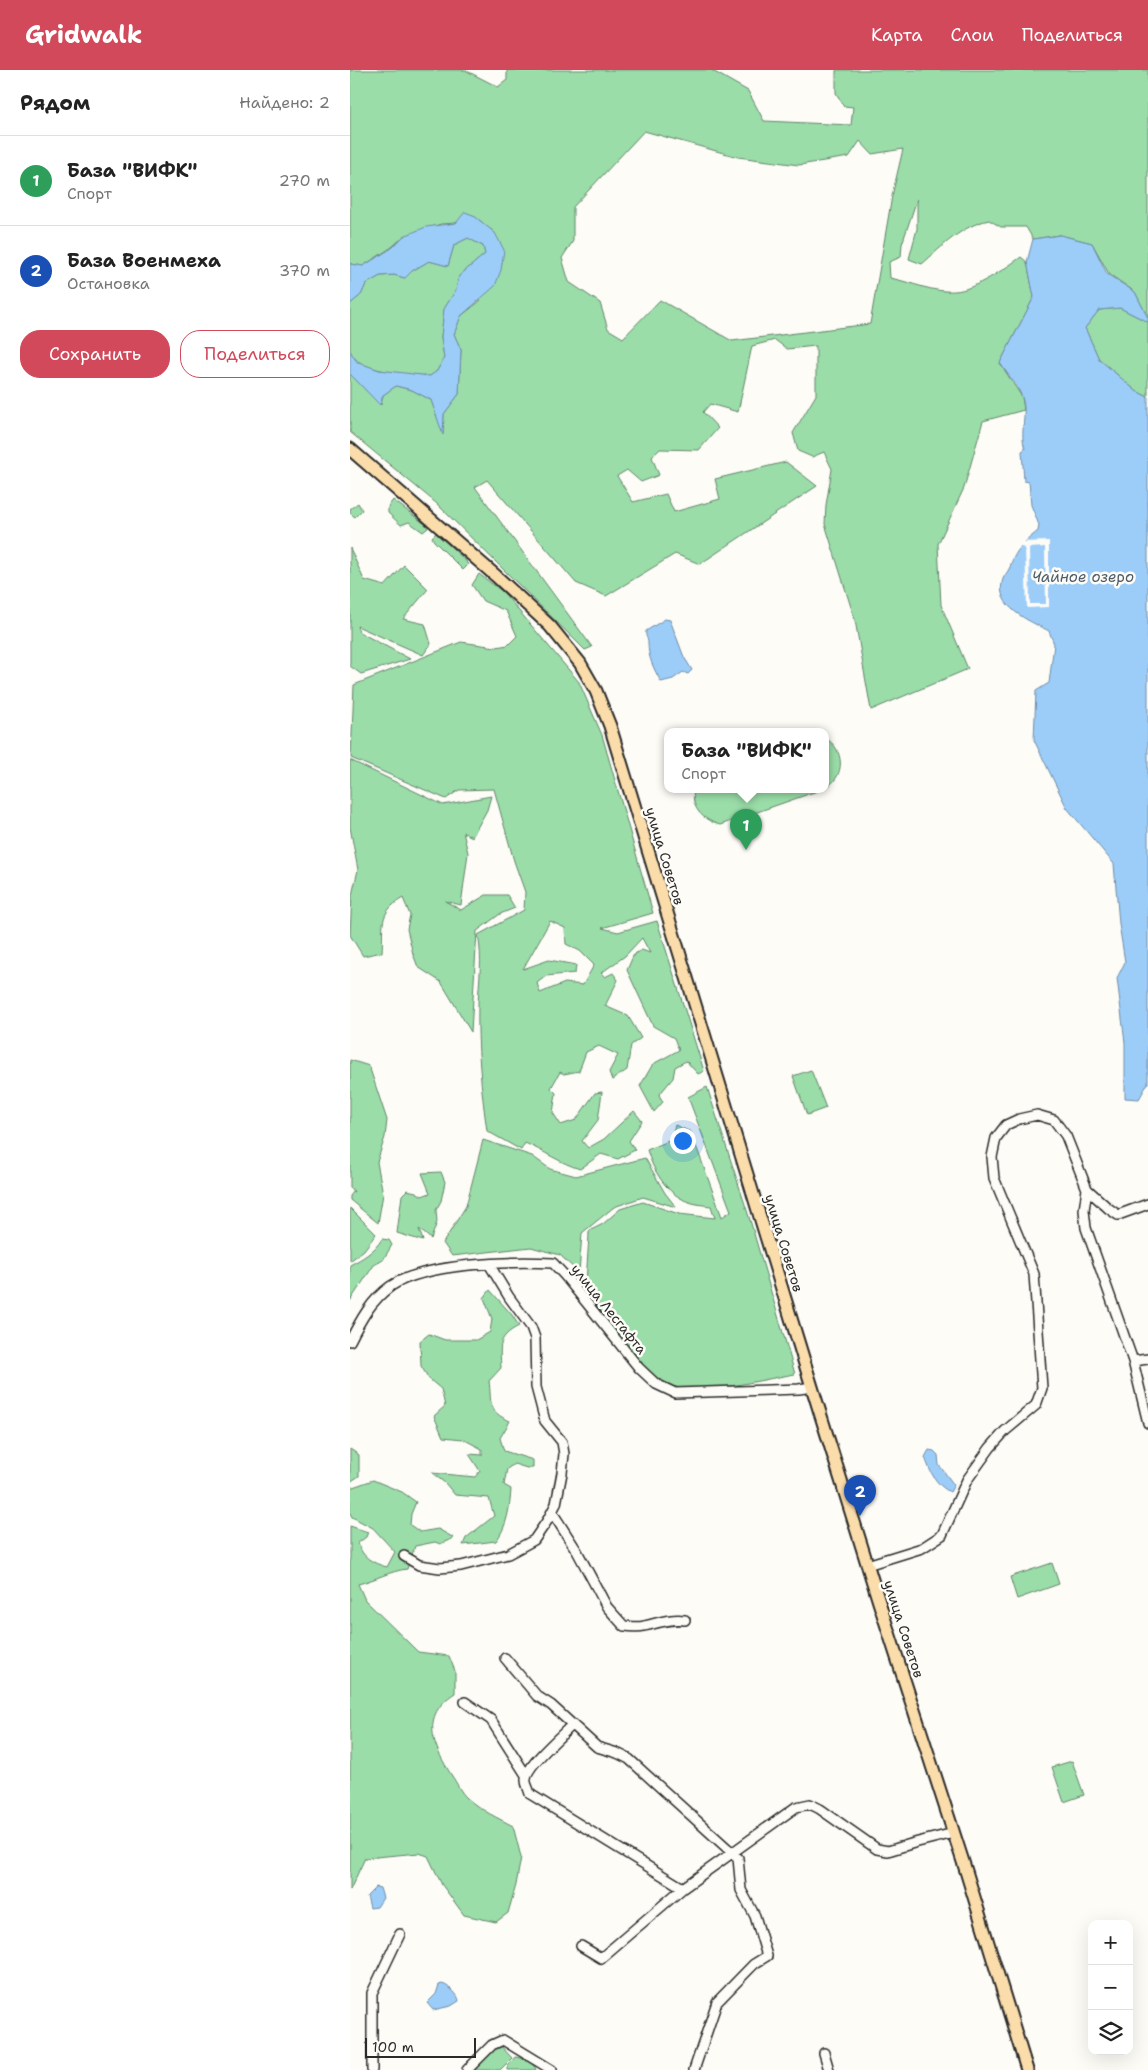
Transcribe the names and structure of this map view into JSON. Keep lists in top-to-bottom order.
{
  "streets": {
    "main road": ["улица Советов"],
    "street": ["улица Лесгафта"]
  },
  "crossings": [
    ["улица Советов", "улица Лесгафта"]
  ],
  "water": ["Чайное озеро"],
  "scale_bar": "100 m",
  "page": {
    "header": "Gridwalk",
    "nav": ["Карта", "Слои", "Поделиться"],
    "heading": ["Рядом", "Найдено: 2"],
    "list": [
      {
        "mark": "1",
        "name": "База \"ВИФК\"",
        "note": "Спорт",
        "value": "270 m"
      },
      {
        "mark": "2",
        "name": "База Военмеха",
        "note": "Остановка",
        "value": "370 m"
      }
    ],
    "buttons": ["Сохранить", "Поделиться"],
    "popup": ["База \"ВИФК\"", "Спорт"],
    "pins": ["1", "2"],
    "map_buttons": ["+", "−"],
    "scale": "100 m"
  }
}
